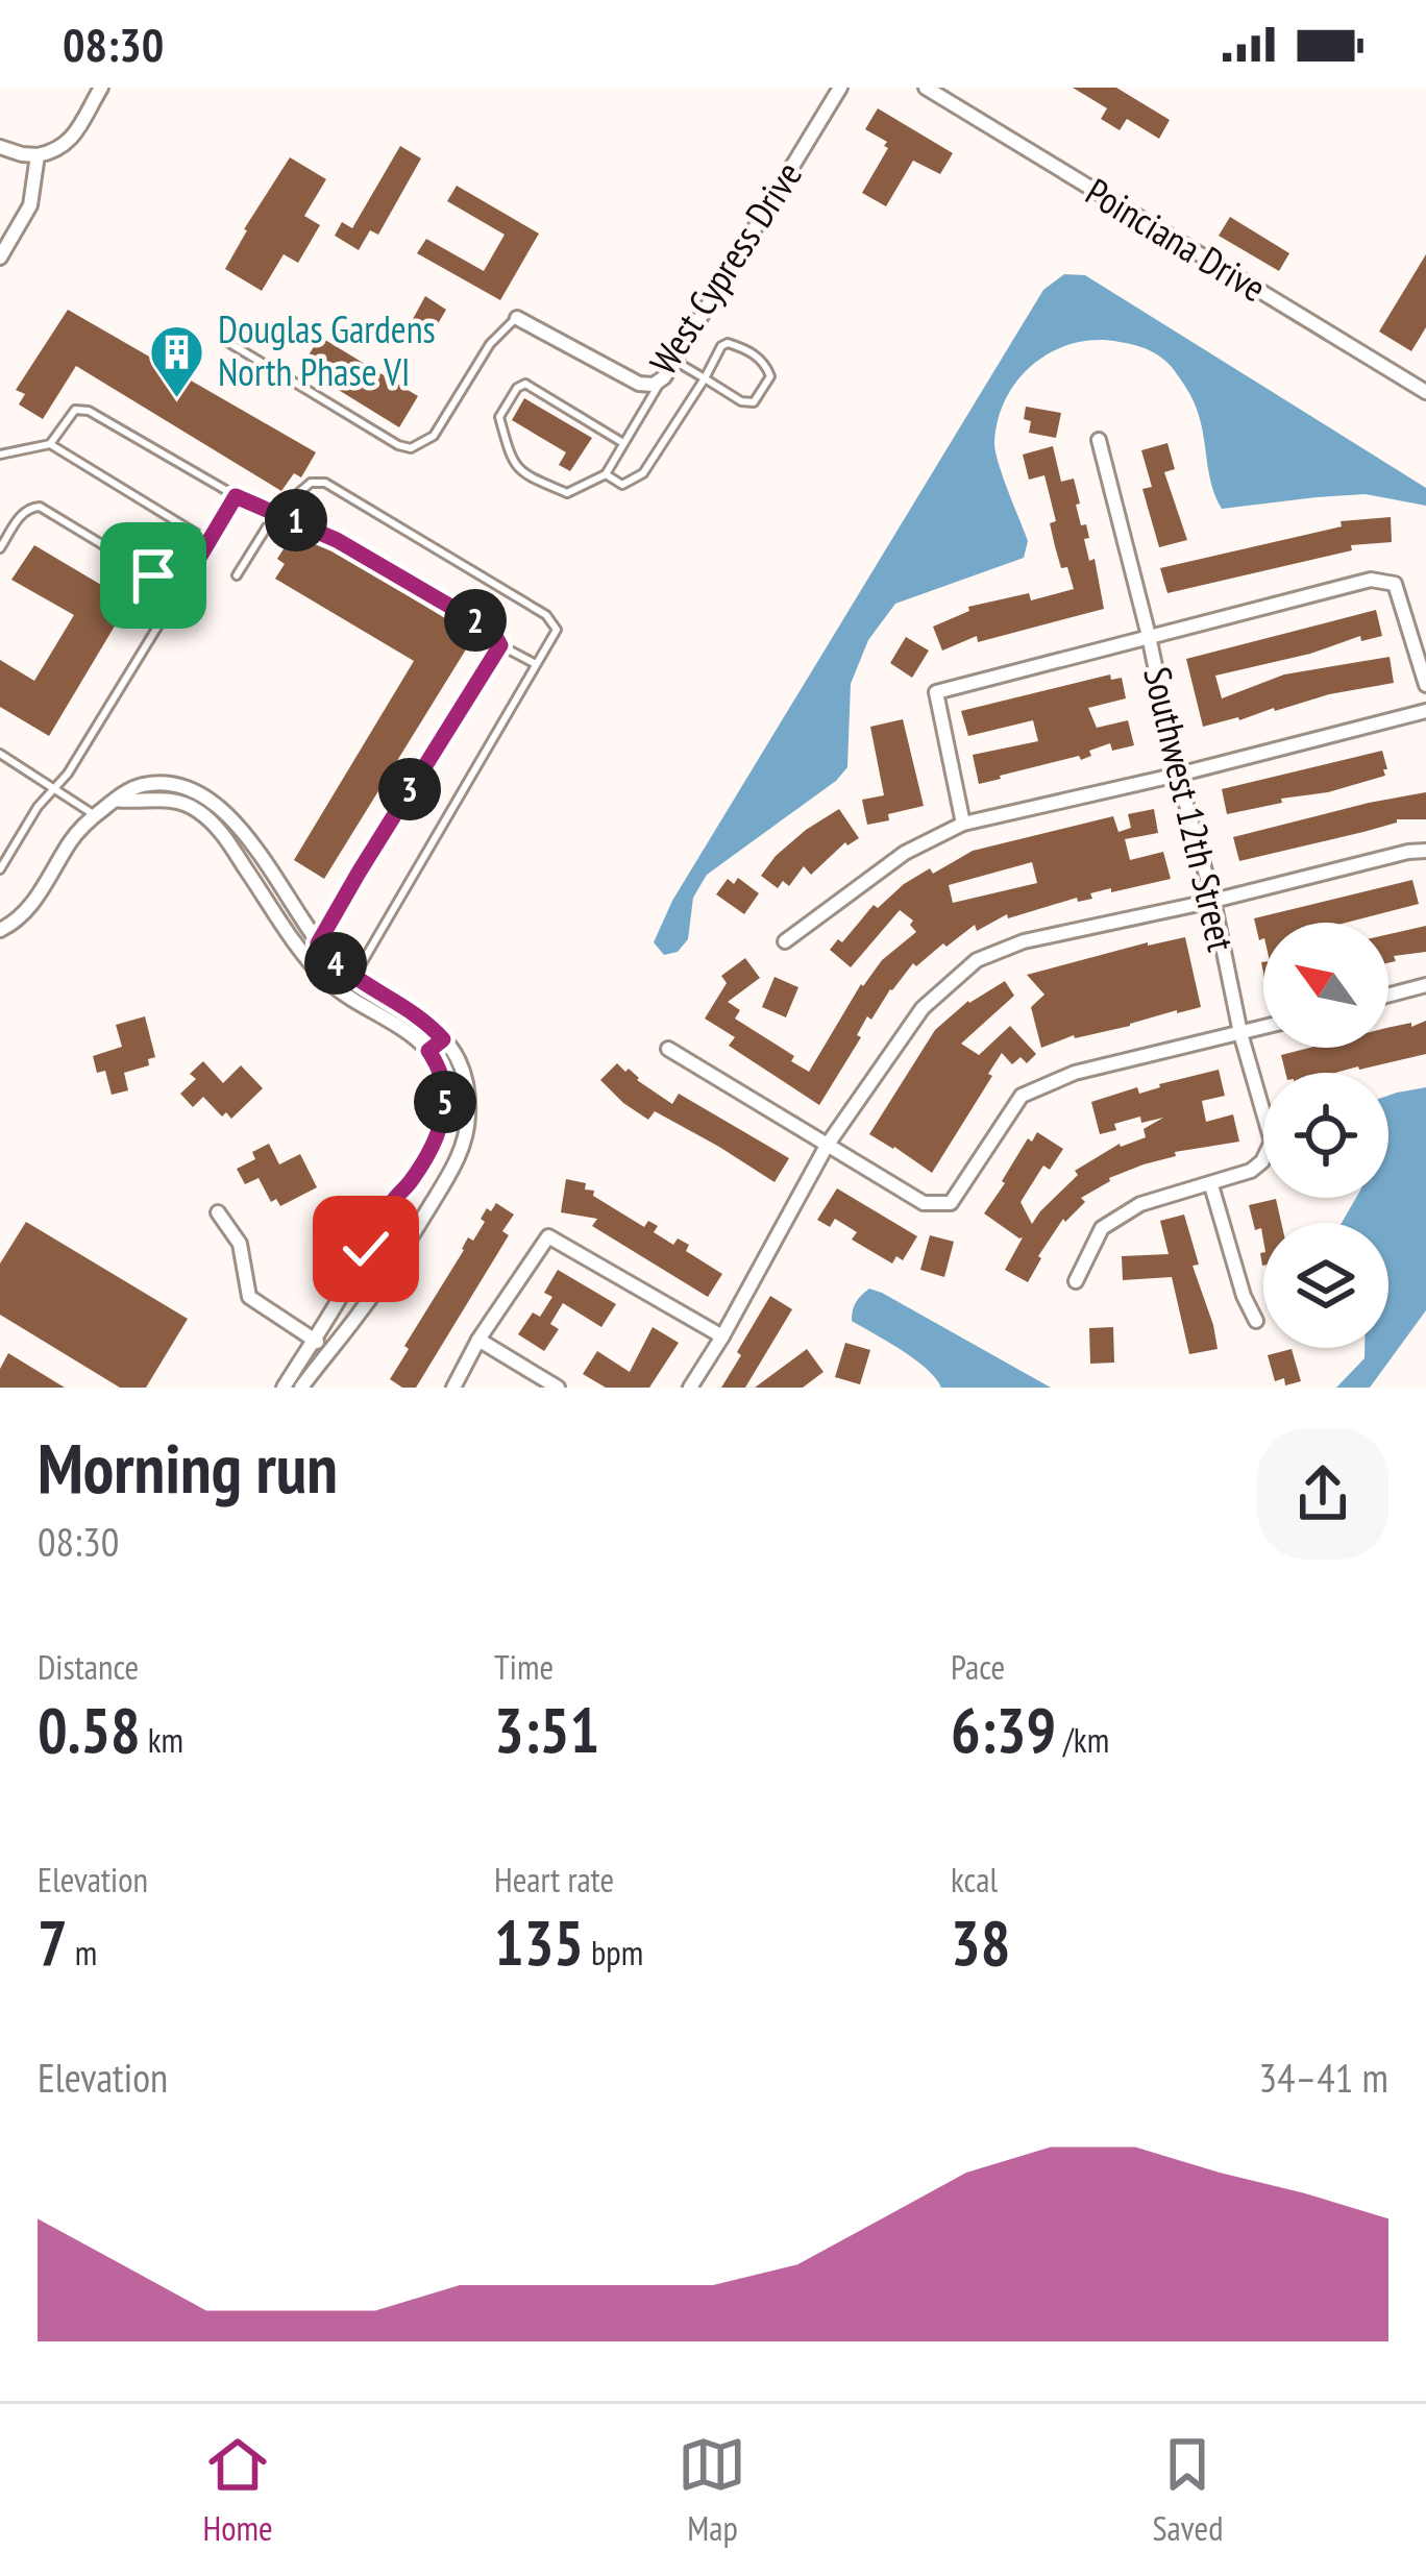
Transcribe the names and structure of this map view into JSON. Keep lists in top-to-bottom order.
{
  "streets": {
    "street": ["Poinciana Drive", "West Cypress Drive", "Southwest 12th Street"]
  },
  "places": {
    "building": ["Douglas Gardens North Phase VI"]
  },
  "north": "top left",
  "page": {
    "status": "08:30",
    "pins": [
      "1",
      "2",
      "3",
      "4",
      "5"
    ],
    "heading": ["Morning run", "08:30"],
    "stats": [
      ["Distance", "0.58 km"],
      ["Time", "3:51"],
      ["Pace", "6:39 /km"],
      ["Elevation", "7 m"],
      ["Heart rate", "135 bpm"],
      ["kcal", "38"]
    ],
    "chart": ["Elevation", "34–41 m"],
    "tabs": ["Home", "Map", "Saved"]
  }
}
